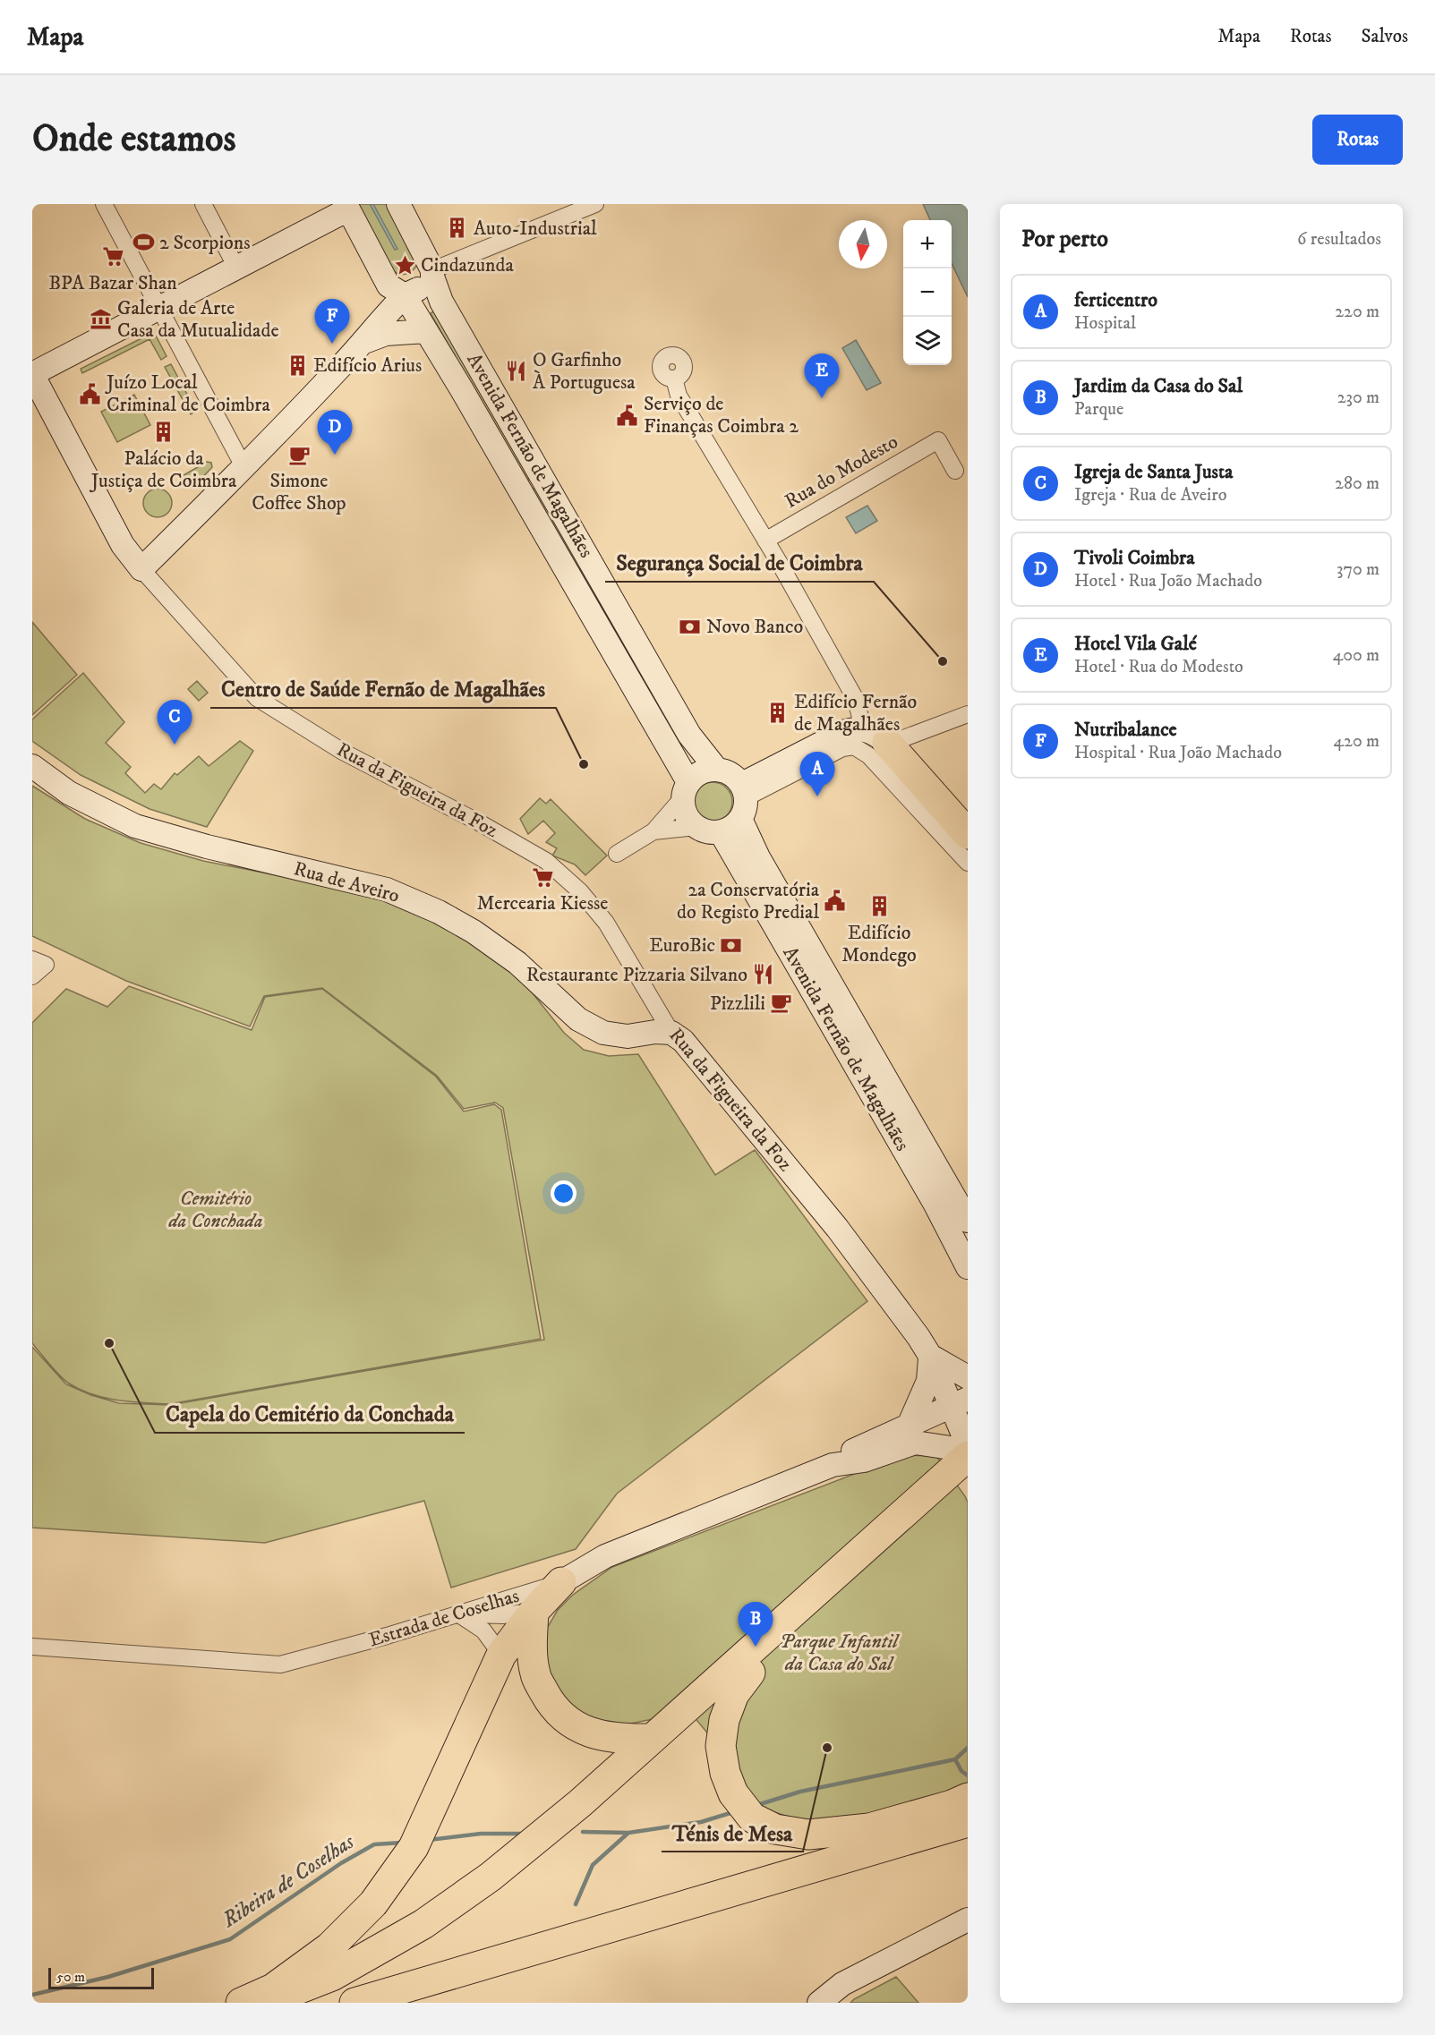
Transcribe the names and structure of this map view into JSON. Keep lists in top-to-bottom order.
{
  "streets": {
    "main road": [
      "Avenida Fernão de Magalhães",
      "Rua da Figueira da Foz",
      "Rua de Aveiro",
      "Estrada de Coselhas"
    ],
    "street": ["Rua do Modesto"]
  },
  "crossings": [
    ["Rua da Figueira da Foz", "Rua de Aveiro"]
  ],
  "water": ["Ribeira de Coselhas"],
  "parks": ["Cemitério da Conchada", "Parque Infantil da Casa do Sal"],
  "places": {
    "building": [
      "Auto-Industrial",
      "Edifício Arius",
      "Palácio da Justiça de Coimbra",
      "Edifício Fernão de Magalhães",
      "Edifício Mondego"
    ],
    "sports": ["2 Scorpions"],
    "supermarket": ["BPA Bazar Shan", "Mercearia Kiesse"],
    "place": ["Cindazunda"],
    "museum": ["Galeria de Arte Casa da Mutualidade"],
    "restaurant": ["O Garfinho À Portuguesa", "Restaurante Pizzaria Silvano"],
    "public building": ["Juízo Local Criminal de Coimbra", "Serviço de Finanças Coimbra 2", "2a Conservatória do Registo Predial"],
    "cafe": ["Simone Coffee Shop", "Pizzlili"],
    "bank": ["Novo Banco", "EuroBic"],
    "other": [
      "Segurança Social de Coimbra",
      "Centro de Saúde Fernão de Magalhães",
      "Capela do Cemitério da Conchada",
      "Ténis de Mesa"
    ]
  },
  "scale_bar": "50 m",
  "north": "bottom",
  "page": {
    "header": "Mapa",
    "nav": ["Mapa", "Rotas", "Salvos"],
    "buttons": "Rotas",
    "title": "Onde estamos",
    "heading": ["Por perto", "6 resultados"],
    "map_buttons": ["+", "−"],
    "list": [
      {
        "mark": "A",
        "name": "ferticentro",
        "note": "Hospital",
        "value": "220 m"
      },
      {
        "mark": "B",
        "name": "Jardim da Casa do Sal",
        "note": "Parque",
        "value": "230 m"
      },
      {
        "mark": "C",
        "name": "Igreja de Santa Justa",
        "note": "Igreja · Rua de Aveiro",
        "value": "280 m"
      },
      {
        "mark": "D",
        "name": "Tivoli Coimbra",
        "note": "Hotel · Rua João Machado",
        "value": "370 m"
      },
      {
        "mark": "E",
        "name": "Hotel Vila Galé",
        "note": "Hotel · Rua do Modesto",
        "value": "400 m"
      },
      {
        "mark": "F",
        "name": "Nutribalance",
        "note": "Hospital · Rua João Machado",
        "value": "420 m"
      }
    ],
    "pins": [
      "F",
      "E",
      "D",
      "C",
      "A",
      "B"
    ],
    "scale": "50 m"
  }
}
